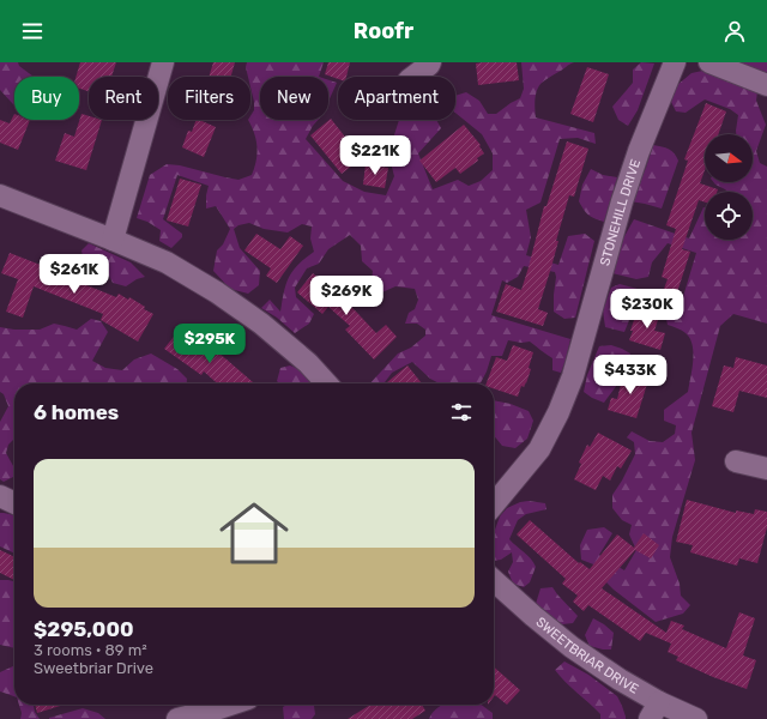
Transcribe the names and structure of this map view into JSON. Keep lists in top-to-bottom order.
{
  "streets": {
    "street": ["STONEHILL DRIVE", "SWEETBRIAR DRIVE"]
  },
  "north": "right",
  "page": {
    "header": "Roofr",
    "chip": [
      "Buy",
      "Rent",
      "Filters",
      "New",
      "Apartment"
    ],
    "price": [
      "$221K",
      "$261K",
      "$269K",
      "$230K",
      "$295K",
      "$433K"
    ],
    "heading": "6 homes",
    "list": [
      {
        "name": "$295,000",
        "note": "3 rooms · 89 m² · Sweetbriar Drive"
      }
    ]
  }
}
